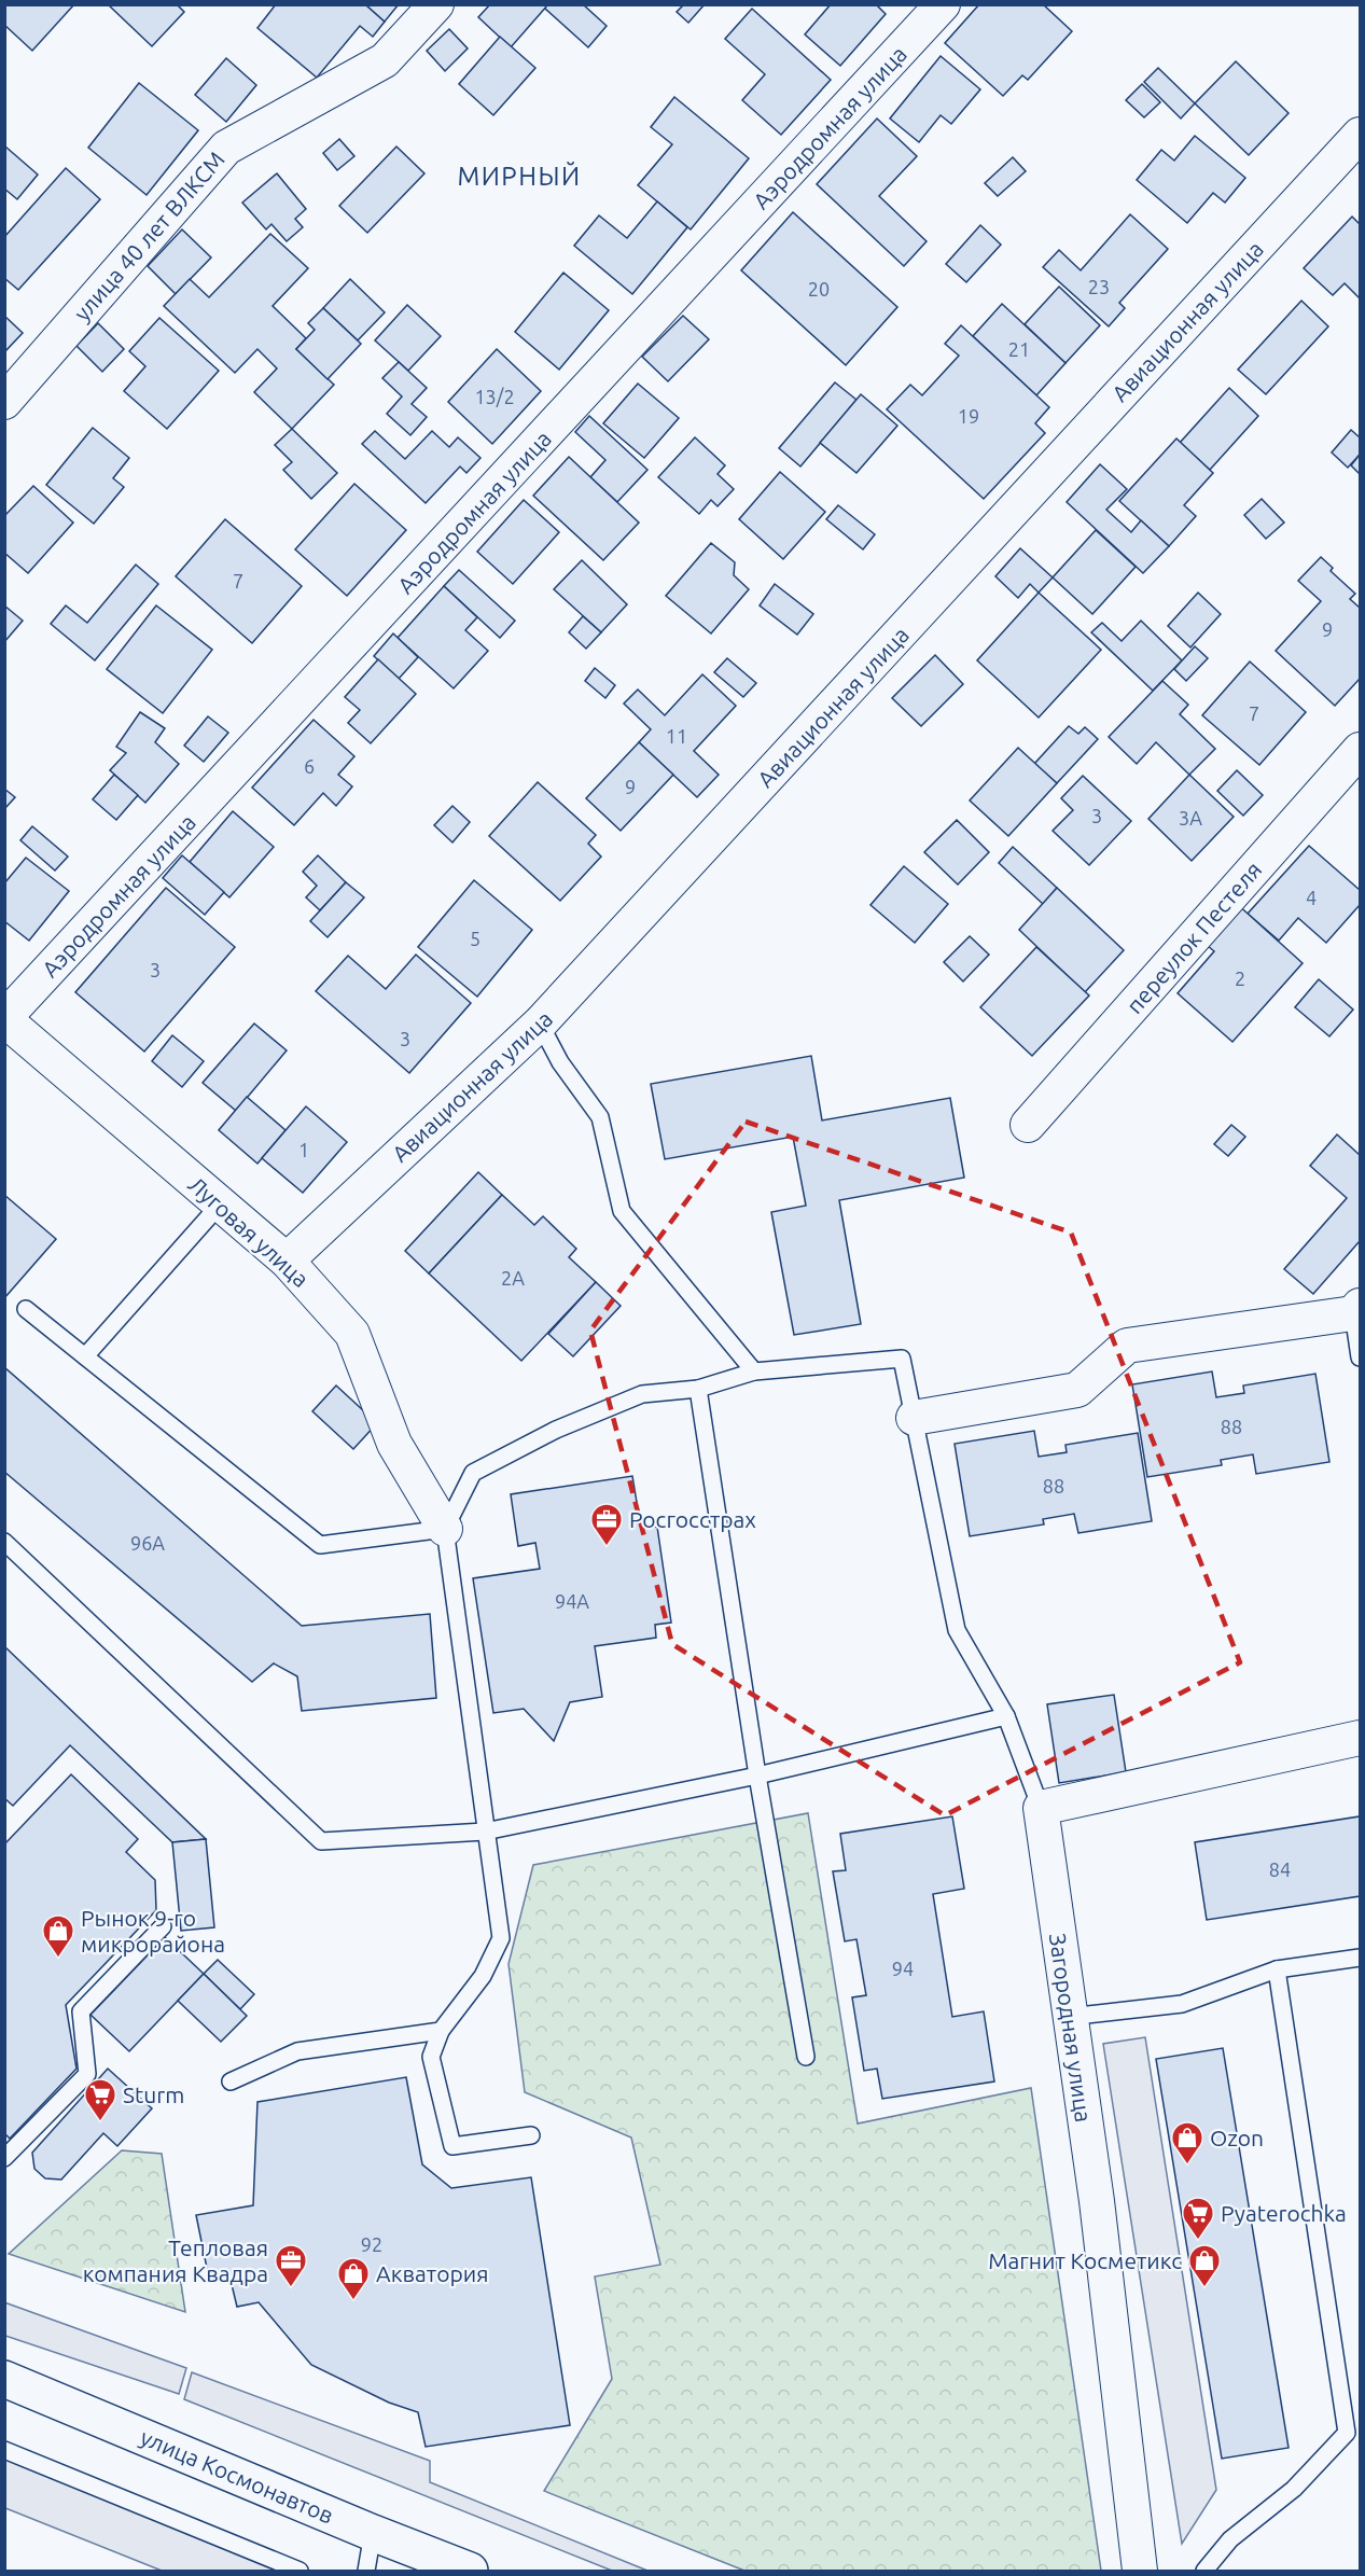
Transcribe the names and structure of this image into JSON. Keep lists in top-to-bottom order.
{
  "streets": {
    "main road": ["улица Космонавтов"],
    "street": [
      "Аэродромная улица",
      "улица 40 лет ВЛКСМ",
      "Авиационная улица",
      "переулок Пестеля",
      "Луговая улица",
      "Загородная улица"
    ]
  },
  "crossings": [
    ["Аэродромная улица", "Луговая улица"],
    ["Авиационная улица", "Луговая улица"]
  ],
  "districts": ["МИРНЫЙ"],
  "places": {
    "office": ["Росгосстрах", "Тепловая компания Квадра"],
    "shop": [
      "Рынок 9-го микрорайона",
      "Ozon",
      "Магнит Косметикс",
      "Акватория"
    ],
    "supermarket": ["Sturm", "Pyaterochka"]
  },
  "house_numbers": [
    "23",
    "20",
    "21",
    "13/2",
    "19",
    "7",
    "9",
    "7",
    "11",
    "6",
    "9",
    "3",
    "3А",
    "4",
    "5",
    "3",
    "2",
    "3",
    "1",
    "2А",
    "88",
    "88",
    "96А",
    "94А",
    "84",
    "94",
    "92"
  ]
}
